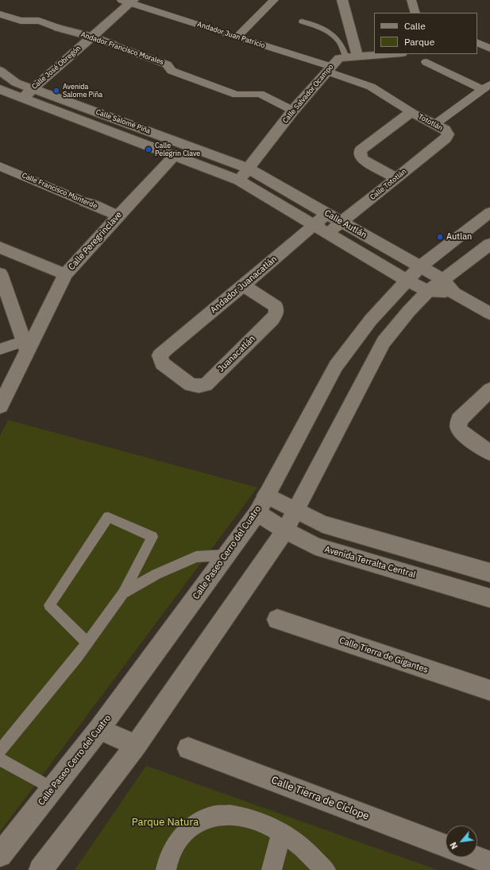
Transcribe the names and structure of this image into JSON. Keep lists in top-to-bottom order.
{
  "streets": {
    "street": [
      "Andador Juan Patricio",
      "Andador Francisco Morales",
      "Calle José Obregón",
      "Calle Salvador Ocampo",
      "Calle Salomé Piña",
      "Tototlán",
      "Calle Tototlán",
      "Calle Francisco Monterde",
      "Calle Autlán",
      "Calle Peregrinclave",
      "Andador Juanacatlán",
      "Juanacatlán",
      "Calle Paseo Cerro del Cuatro",
      "Avenida Terralta Central",
      "Calle Tierra de Gigantes",
      "Calle Tierra de Cíclope"
    ]
  },
  "crossings": [
    ["Andador Juan Patricio", "Calle José Obregón"],
    ["Andador Juan Patricio", "Calle Salvador Ocampo"],
    ["Andador Juan Patricio", "Tototlán"],
    ["Andador Francisco Morales", "Calle José Obregón"],
    ["Andador Francisco Morales", "Calle Salvador Ocampo"],
    ["Calle José Obregón", "Calle Salomé Piña"],
    ["Calle Salvador Ocampo", "Calle Salomé Piña"],
    ["Calle Salvador Ocampo", "Calle Autlán"],
    ["Calle Salomé Piña", "Calle Autlán"],
    ["Calle Salomé Piña", "Calle Peregrinclave"],
    ["Tototlán", "Calle Tototlán"],
    ["Calle Tototlán", "Calle Autlán"],
    ["Calle Tototlán", "Andador Juanacatlán"],
    ["Calle Francisco Monterde", "Calle Peregrinclave"],
    ["Calle Autlán", "Andador Juanacatlán"],
    ["Calle Autlán", "Calle Paseo Cerro del Cuatro"],
    ["Andador Juanacatlán", "Juanacatlán"],
    ["Calle Paseo Cerro del Cuatro", "Avenida Terralta Central"]
  ],
  "parks": ["Parque Natura"],
  "places": ["Avenida Salome Piña", "Calle Pelegrin Clave", "Autlan"],
  "legend": ["Calle", "Parque"],
  "north": "bottom left"
}
